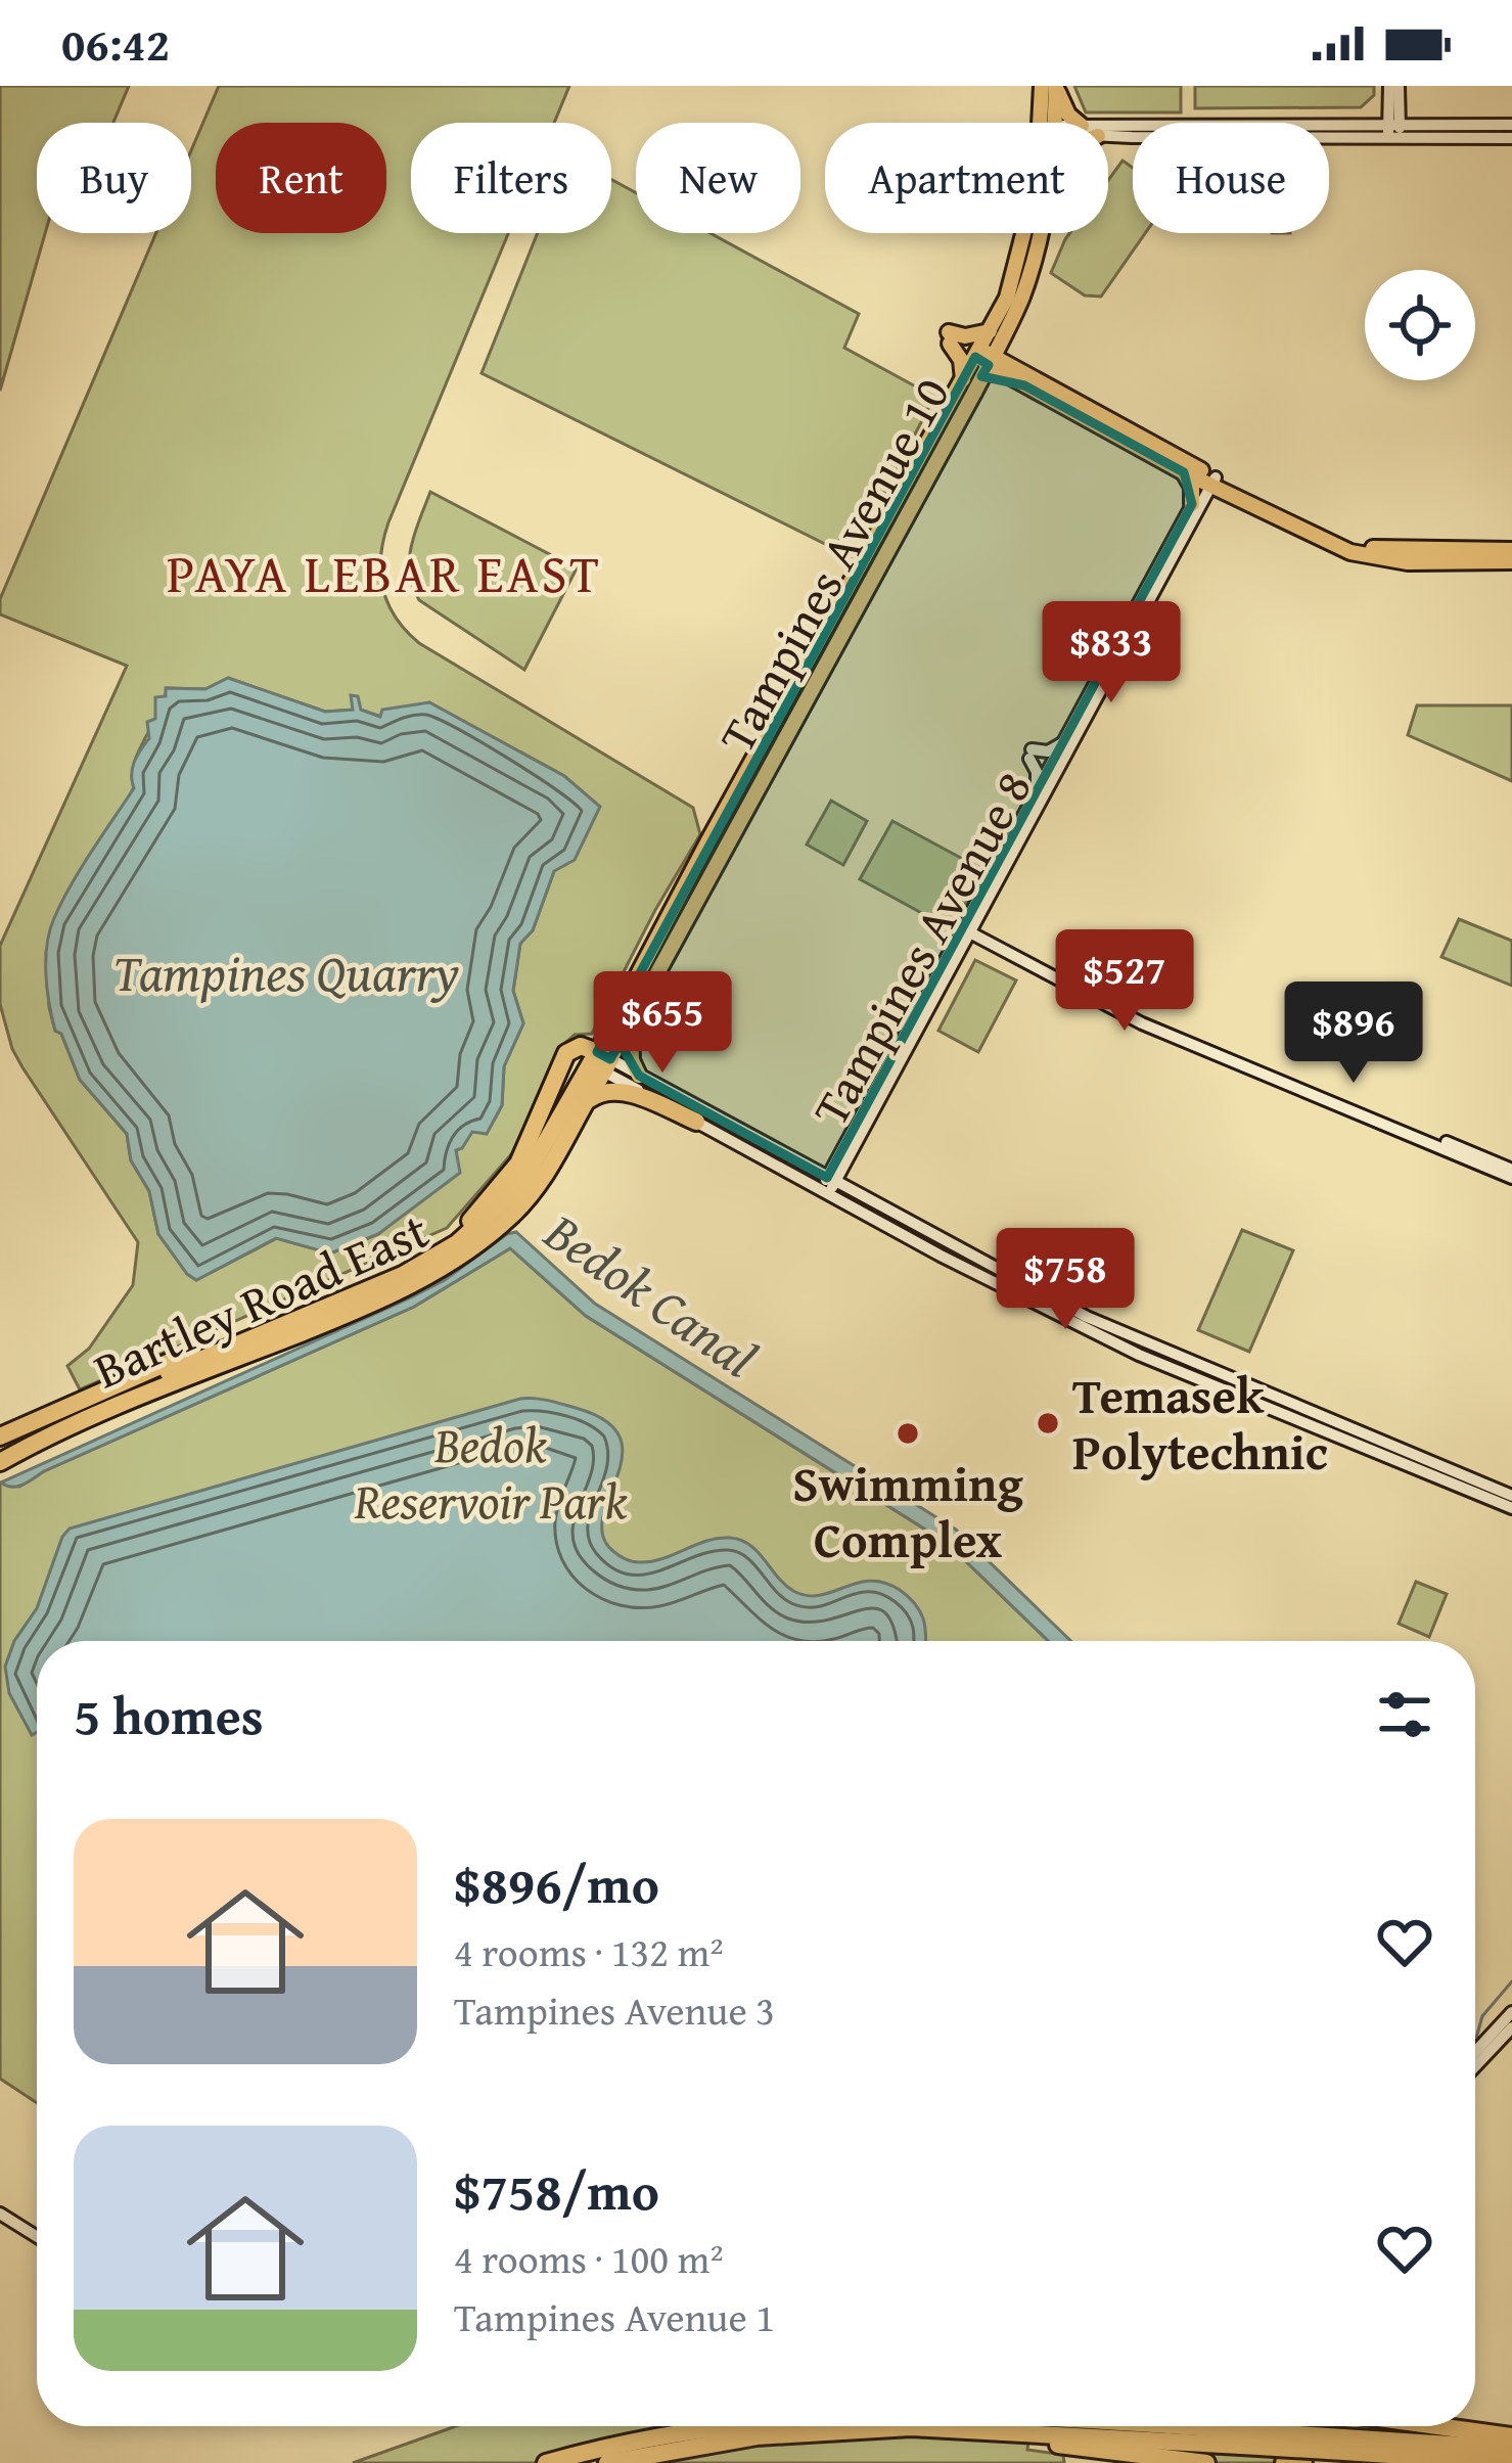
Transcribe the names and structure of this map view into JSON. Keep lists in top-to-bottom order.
{
  "streets": {
    "highway": ["Bartley Road East"],
    "main road": ["Tampines Avenue 10", "Tampines Avenue 8"]
  },
  "crossings": [
    ["Tampines Avenue 10", "Bartley Road East"]
  ],
  "districts": ["PAYA LEBAR EAST"],
  "water": ["Tampines Quarry", "Bedok Canal"],
  "parks": ["Bedok Reservoir Park"],
  "places": ["Temasek Polytechnic", "Swimming Complex"],
  "page": {
    "status": "06:42",
    "chip": [
      "Buy",
      "Rent",
      "Filters",
      "New",
      "Apartment",
      "House"
    ],
    "price": [
      "$833",
      "$527",
      "$655",
      "$896",
      "$758"
    ],
    "heading": "5 homes",
    "list": [
      {
        "name": "$896/mo",
        "note": "4 rooms · 132 m² · Tampines Avenue 3"
      },
      {
        "name": "$758/mo",
        "note": "4 rooms · 100 m² · Tampines Avenue 1"
      }
    ]
  }
}
